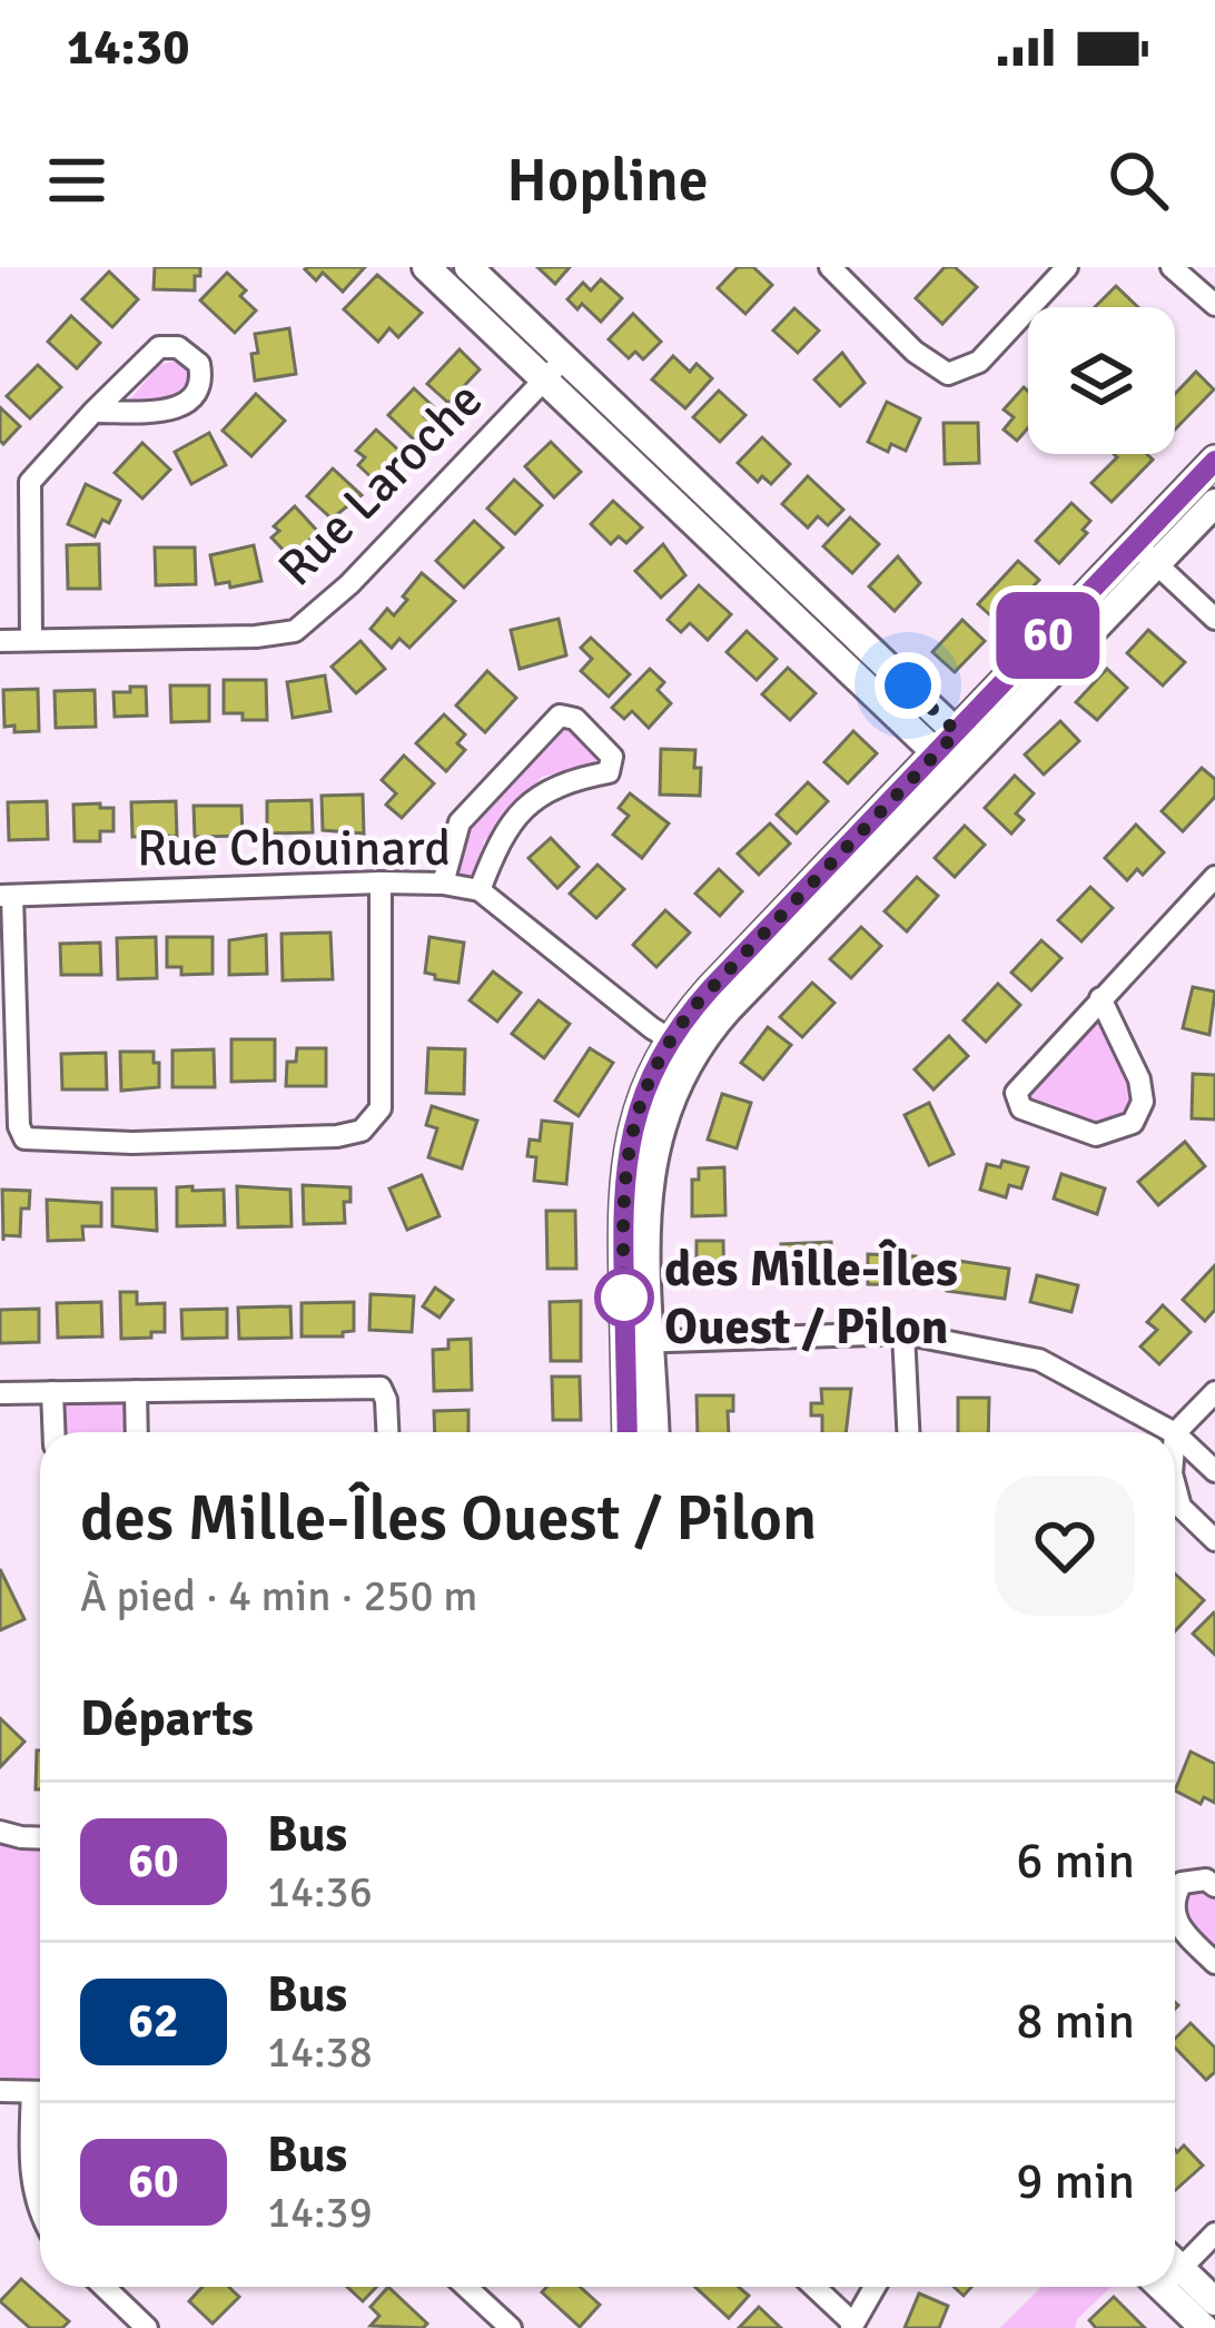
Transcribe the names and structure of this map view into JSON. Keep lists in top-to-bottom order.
{
  "streets": {
    "street": ["Rue Laroche", "Rue Chouinard"]
  },
  "places": ["des Mille-Îles Ouest / Pilon"],
  "lines": ["bus line 60"],
  "page": {
    "status": "14:30",
    "header": "Hopline",
    "on_map": "60",
    "heading": [
      ["des Mille-Îles Ouest / Pilon", "À pied · 4 min · 250 m"],
      "Départs"
    ],
    "list": [
      {
        "mark": "60",
        "name": "Bus",
        "note": "14:36",
        "value": "6 min"
      },
      {
        "mark": "62",
        "name": "Bus",
        "note": "14:38",
        "value": "8 min"
      },
      {
        "mark": "60",
        "name": "Bus",
        "note": "14:39",
        "value": "9 min"
      }
    ]
  }
}
